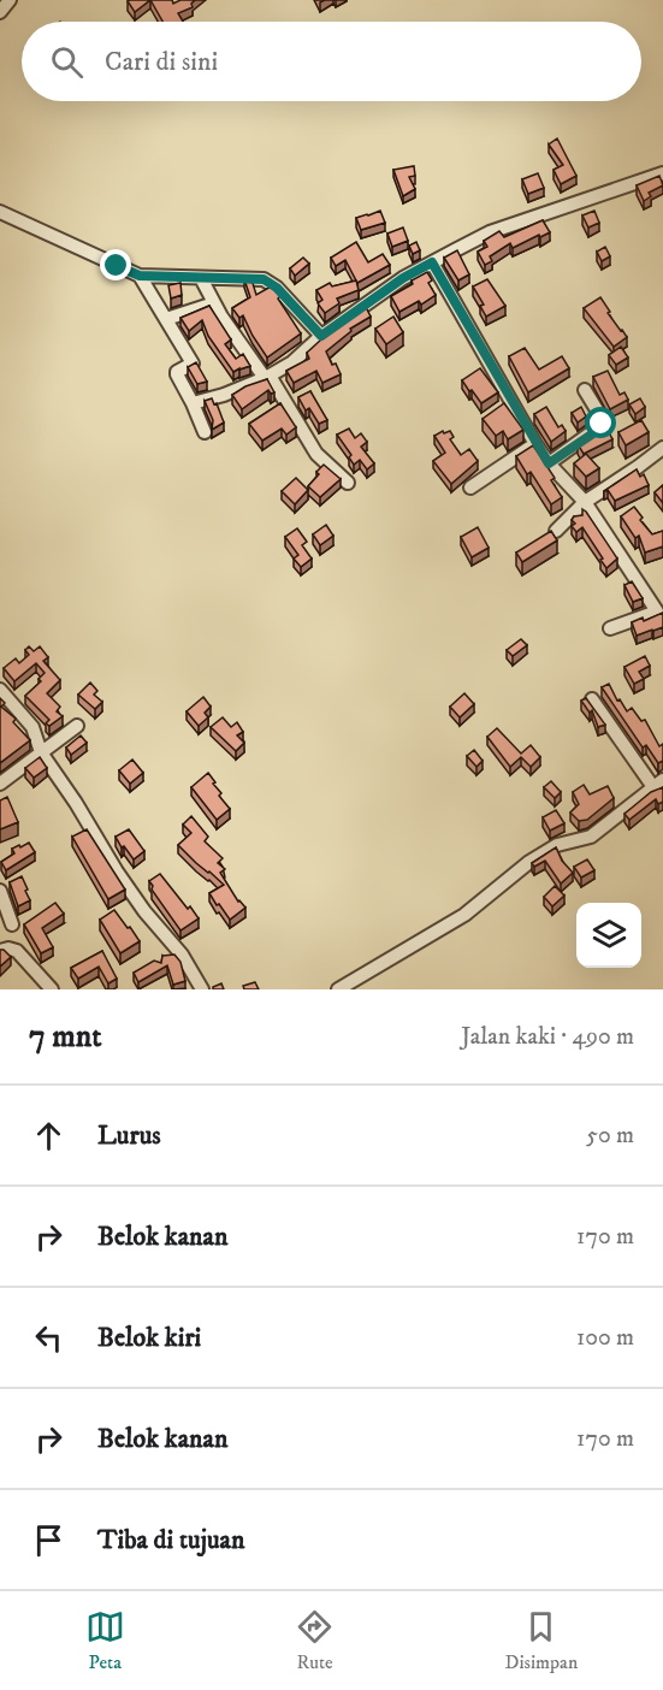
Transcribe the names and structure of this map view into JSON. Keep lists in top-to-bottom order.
{
  "page": {
    "search": "Cari di sini",
    "heading": ["7 mnt", "Jalan kaki · 490 m"],
    "list": [
      ["Lurus", "50 m"],
      ["Belok kanan", "170 m"],
      ["Belok kiri", "100 m"],
      ["Belok kanan", "170 m"],
      "Tiba di tujuan"
    ],
    "nav": ["Peta", "Rute", "Disimpan"]
  }
}
